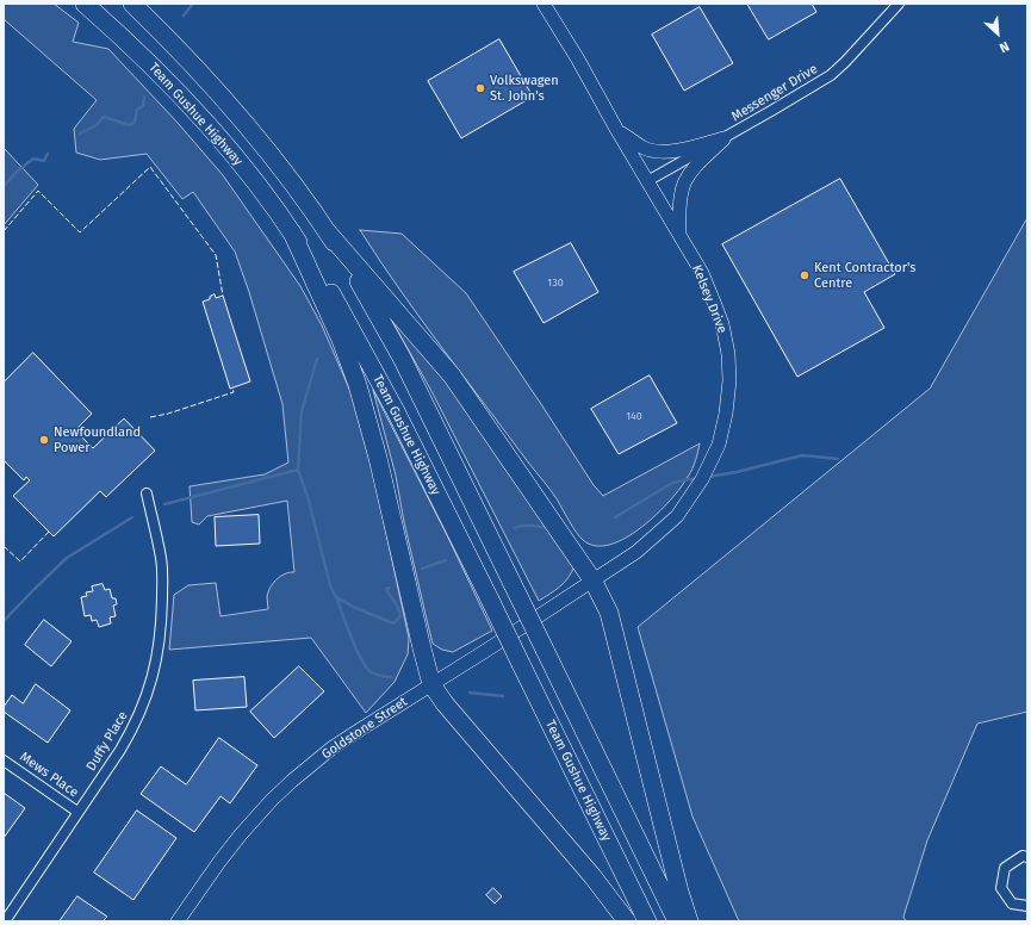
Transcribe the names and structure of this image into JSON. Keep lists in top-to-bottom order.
{
  "streets": {
    "highway": ["Team Gushue Highway"],
    "main road": ["Kelsey Drive", "Goldstone Street"],
    "street": ["Messenger Drive", "Duffy Place", "Mews Place"]
  },
  "crossings": [
    ["Messenger Drive", "Kelsey Drive"],
    ["Kelsey Drive", "Goldstone Street"],
    ["Duffy Place", "Mews Place"]
  ],
  "places": ["Volkswagen St. John's", "Kent Contractor's Centre", "Newfoundland Power"],
  "house_numbers": ["130", "140"],
  "north": "bottom right"
}
